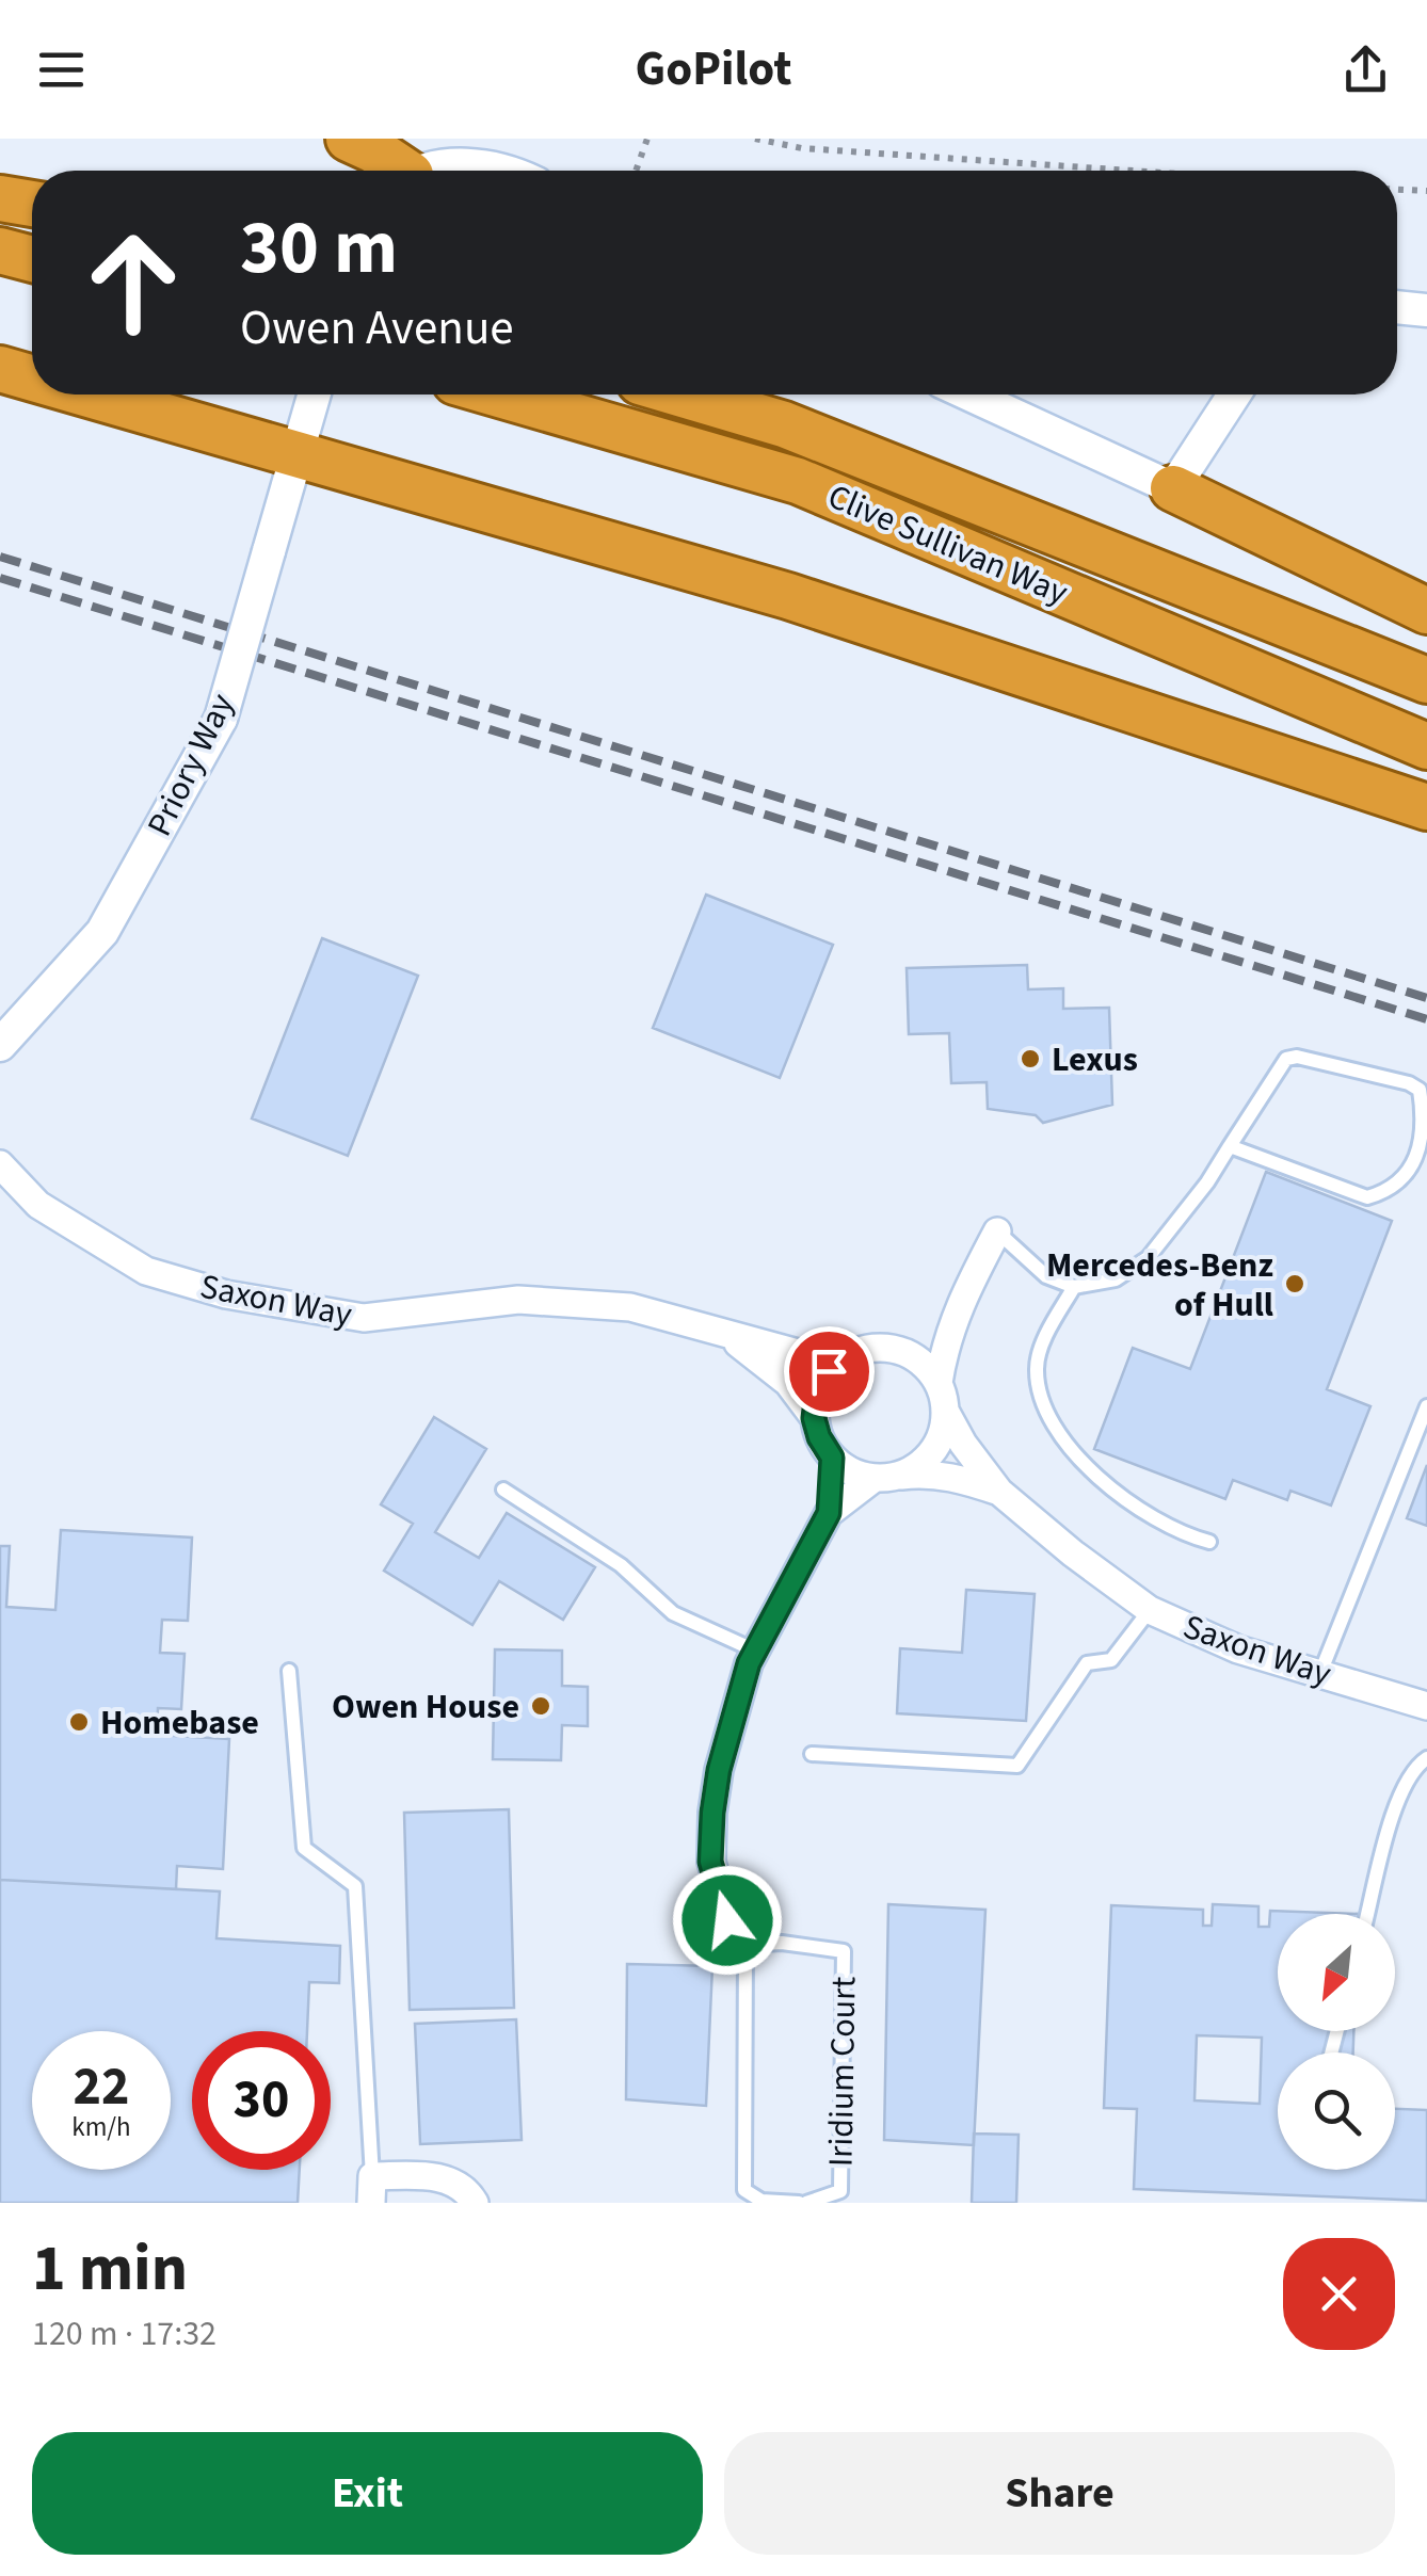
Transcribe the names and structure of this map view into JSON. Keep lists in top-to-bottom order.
{
  "streets": {
    "highway": ["Clive Sullivan Way"],
    "street": ["Priory Way", "Saxon Way", "Iridium Court"]
  },
  "places": [
    "Lexus",
    "Mercedes-Benz of Hull",
    "Owen House",
    "Homebase"
  ],
  "north": "bottom left",
  "page": {
    "header": "GoPilot",
    "turn": ["30 m", "Owen Avenue"],
    "speed": "22 km/h",
    "limit": "30",
    "heading": ["1 min", "120 m · 17:32"],
    "buttons": ["Exit", "Share"]
  }
}
